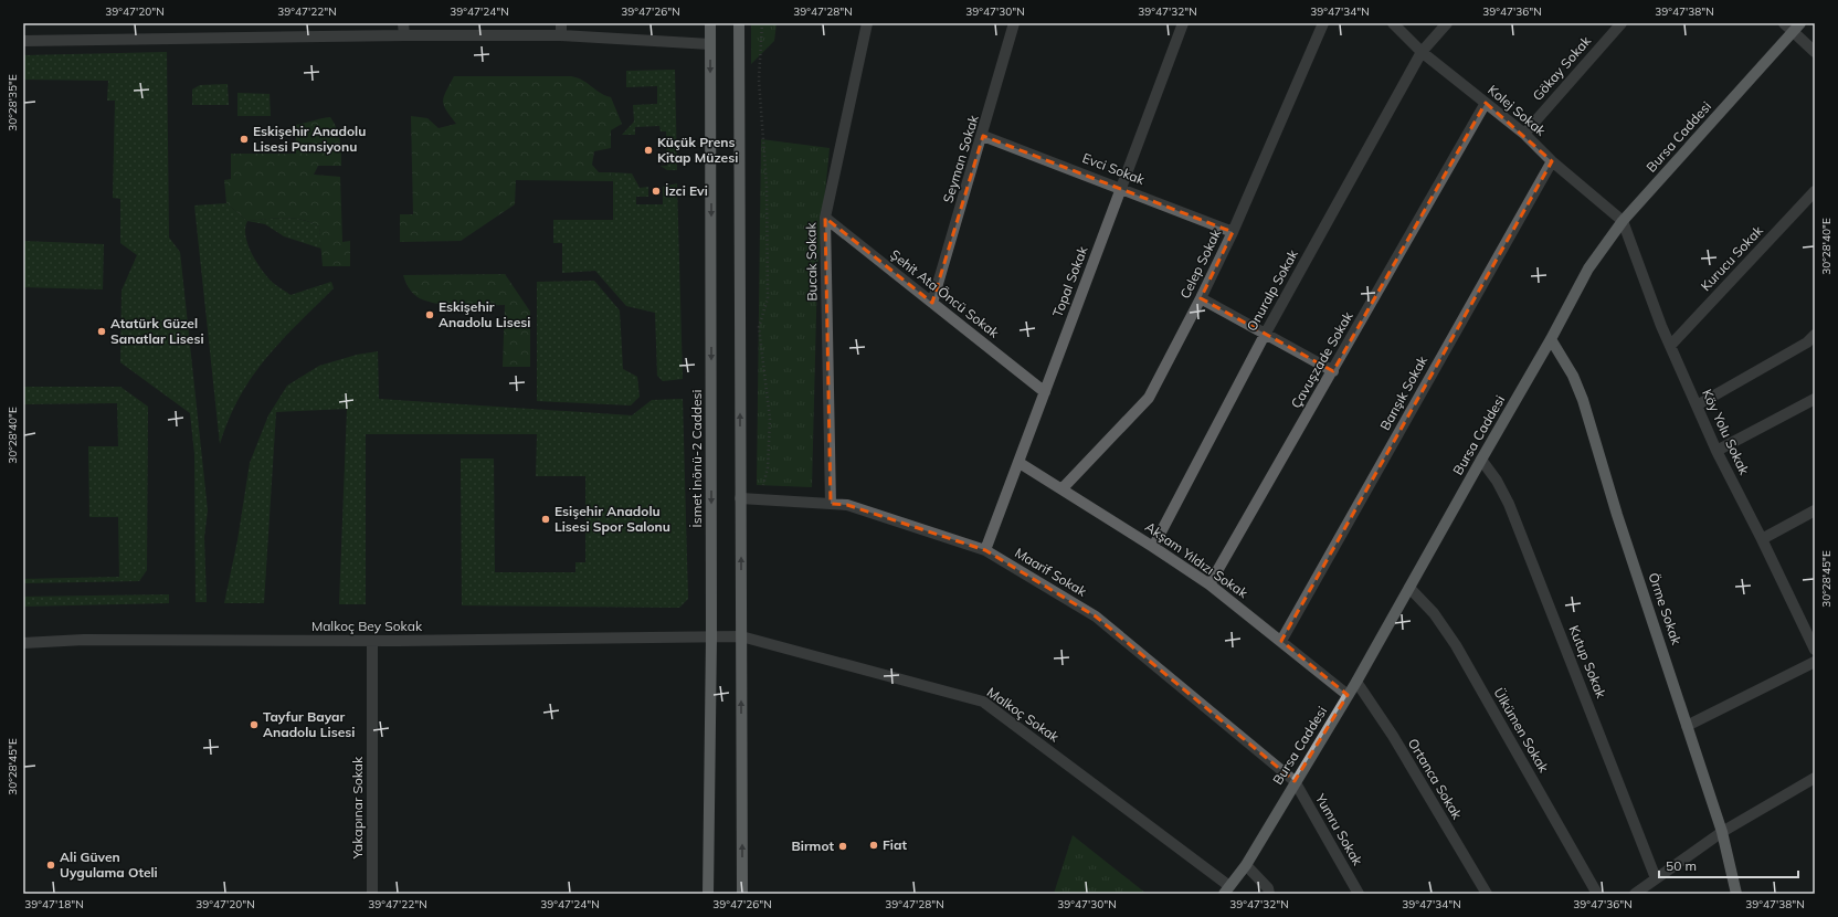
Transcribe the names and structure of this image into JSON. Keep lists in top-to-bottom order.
{
  "streets": {
    "main road": ["Bursa Caddesi", "İsmet İnönü-2 Caddesi", "Örme Sokak"],
    "street": [
      "Gökay Sokak",
      "Kolej Sokak",
      "Seyman Sokak",
      "Evci Sokak",
      "Kurucu Sokak",
      "Bucak Sokak",
      "Celep Sokak",
      "Topal Sokak",
      "Onuralp Sokak",
      "Şehit Ata Öncü Sokak",
      "Çavuşzade Sokak",
      "Barışık Sokak",
      "Köy Yolu Sokak",
      "Akşam Yıldızı Sokak",
      "Maarif Sokak",
      "Malkoç Bey Sokak",
      "Kutup Sokak",
      "Malkoç Sokak",
      "Ülkümen Sokak",
      "Ortanca Sokak",
      "Yakapınar Sokak",
      "Yumru Sokak"
    ]
  },
  "crossings": [
    ["Gökay Sokak", "Kolej Sokak"],
    ["Kolej Sokak", "Bursa Caddesi"],
    ["Kolej Sokak", "Onuralp Sokak"],
    ["Kolej Sokak", "Çavuşzade Sokak"],
    ["Kolej Sokak", "Barışık Sokak"],
    ["Kolej Sokak", "Köy Yolu Sokak"],
    ["Bursa Caddesi", "Köy Yolu Sokak"],
    ["Bursa Caddesi", "Akşam Yıldızı Sokak"],
    ["Bursa Caddesi", "Maarif Sokak"],
    ["Bursa Caddesi", "Örme Sokak"],
    ["Bursa Caddesi", "Kutup Sokak"],
    ["Bursa Caddesi", "Malkoç Sokak"],
    ["Bursa Caddesi", "Ülkümen Sokak"],
    ["Bursa Caddesi", "Ortanca Sokak"],
    ["Bursa Caddesi", "Yumru Sokak"],
    ["Seyman Sokak", "Evci Sokak"],
    ["Seyman Sokak", "Şehit Ata Öncü Sokak"],
    ["Evci Sokak", "Celep Sokak"],
    ["Evci Sokak", "Topal Sokak"],
    ["Kurucu Sokak", "Köy Yolu Sokak"],
    ["Bucak Sokak", "Şehit Ata Öncü Sokak"],
    ["Bucak Sokak", "Maarif Sokak"],
    ["Celep Sokak", "Akşam Yıldızı Sokak"],
    ["Topal Sokak", "Şehit Ata Öncü Sokak"],
    ["Topal Sokak", "Akşam Yıldızı Sokak"],
    ["Topal Sokak", "Maarif Sokak"],
    ["Onuralp Sokak", "Akşam Yıldızı Sokak"],
    ["Çavuşzade Sokak", "Akşam Yıldızı Sokak"],
    ["Barışık Sokak", "Akşam Yıldızı Sokak"],
    ["İsmet İnönü-2 Caddesi", "Malkoç Bey Sokak"],
    ["İsmet İnönü-2 Caddesi", "Malkoç Sokak"],
    ["Maarif Sokak", "Yumru Sokak"],
    ["Malkoç Bey Sokak", "Malkoç Sokak"],
    ["Malkoç Bey Sokak", "Yakapınar Sokak"]
  ],
  "places": [
    "Eskişehir Anadolu Lisesi Pansiyonu",
    "Küçük Prens Kitap Müzesi",
    "İzci Evi",
    "Eskişehir Anadolu Lisesi",
    "Atatürk Güzel Sanatlar Lisesi",
    "Esişehir Anadolu Lisesi Spor Salonu",
    "Tayfur Bayar Anadolu Lisesi",
    "Fiat",
    "Birmot",
    "Ali Güven Uygulama Oteli"
  ],
  "scale_bar": "50 m",
  "coordinates": [
    "39°47'20\"N",
    "39°47'22\"N",
    "39°47'24\"N",
    "39°47'26\"N",
    "39°47'28\"N",
    "39°47'30\"N",
    "39°47'32\"N",
    "39°47'34\"N",
    "39°47'36\"N",
    "39°47'38\"N",
    "30°28'35\"E",
    "30°28'40\"E",
    "30°28'45\"E",
    "39°47'18\"N"
  ]
}
